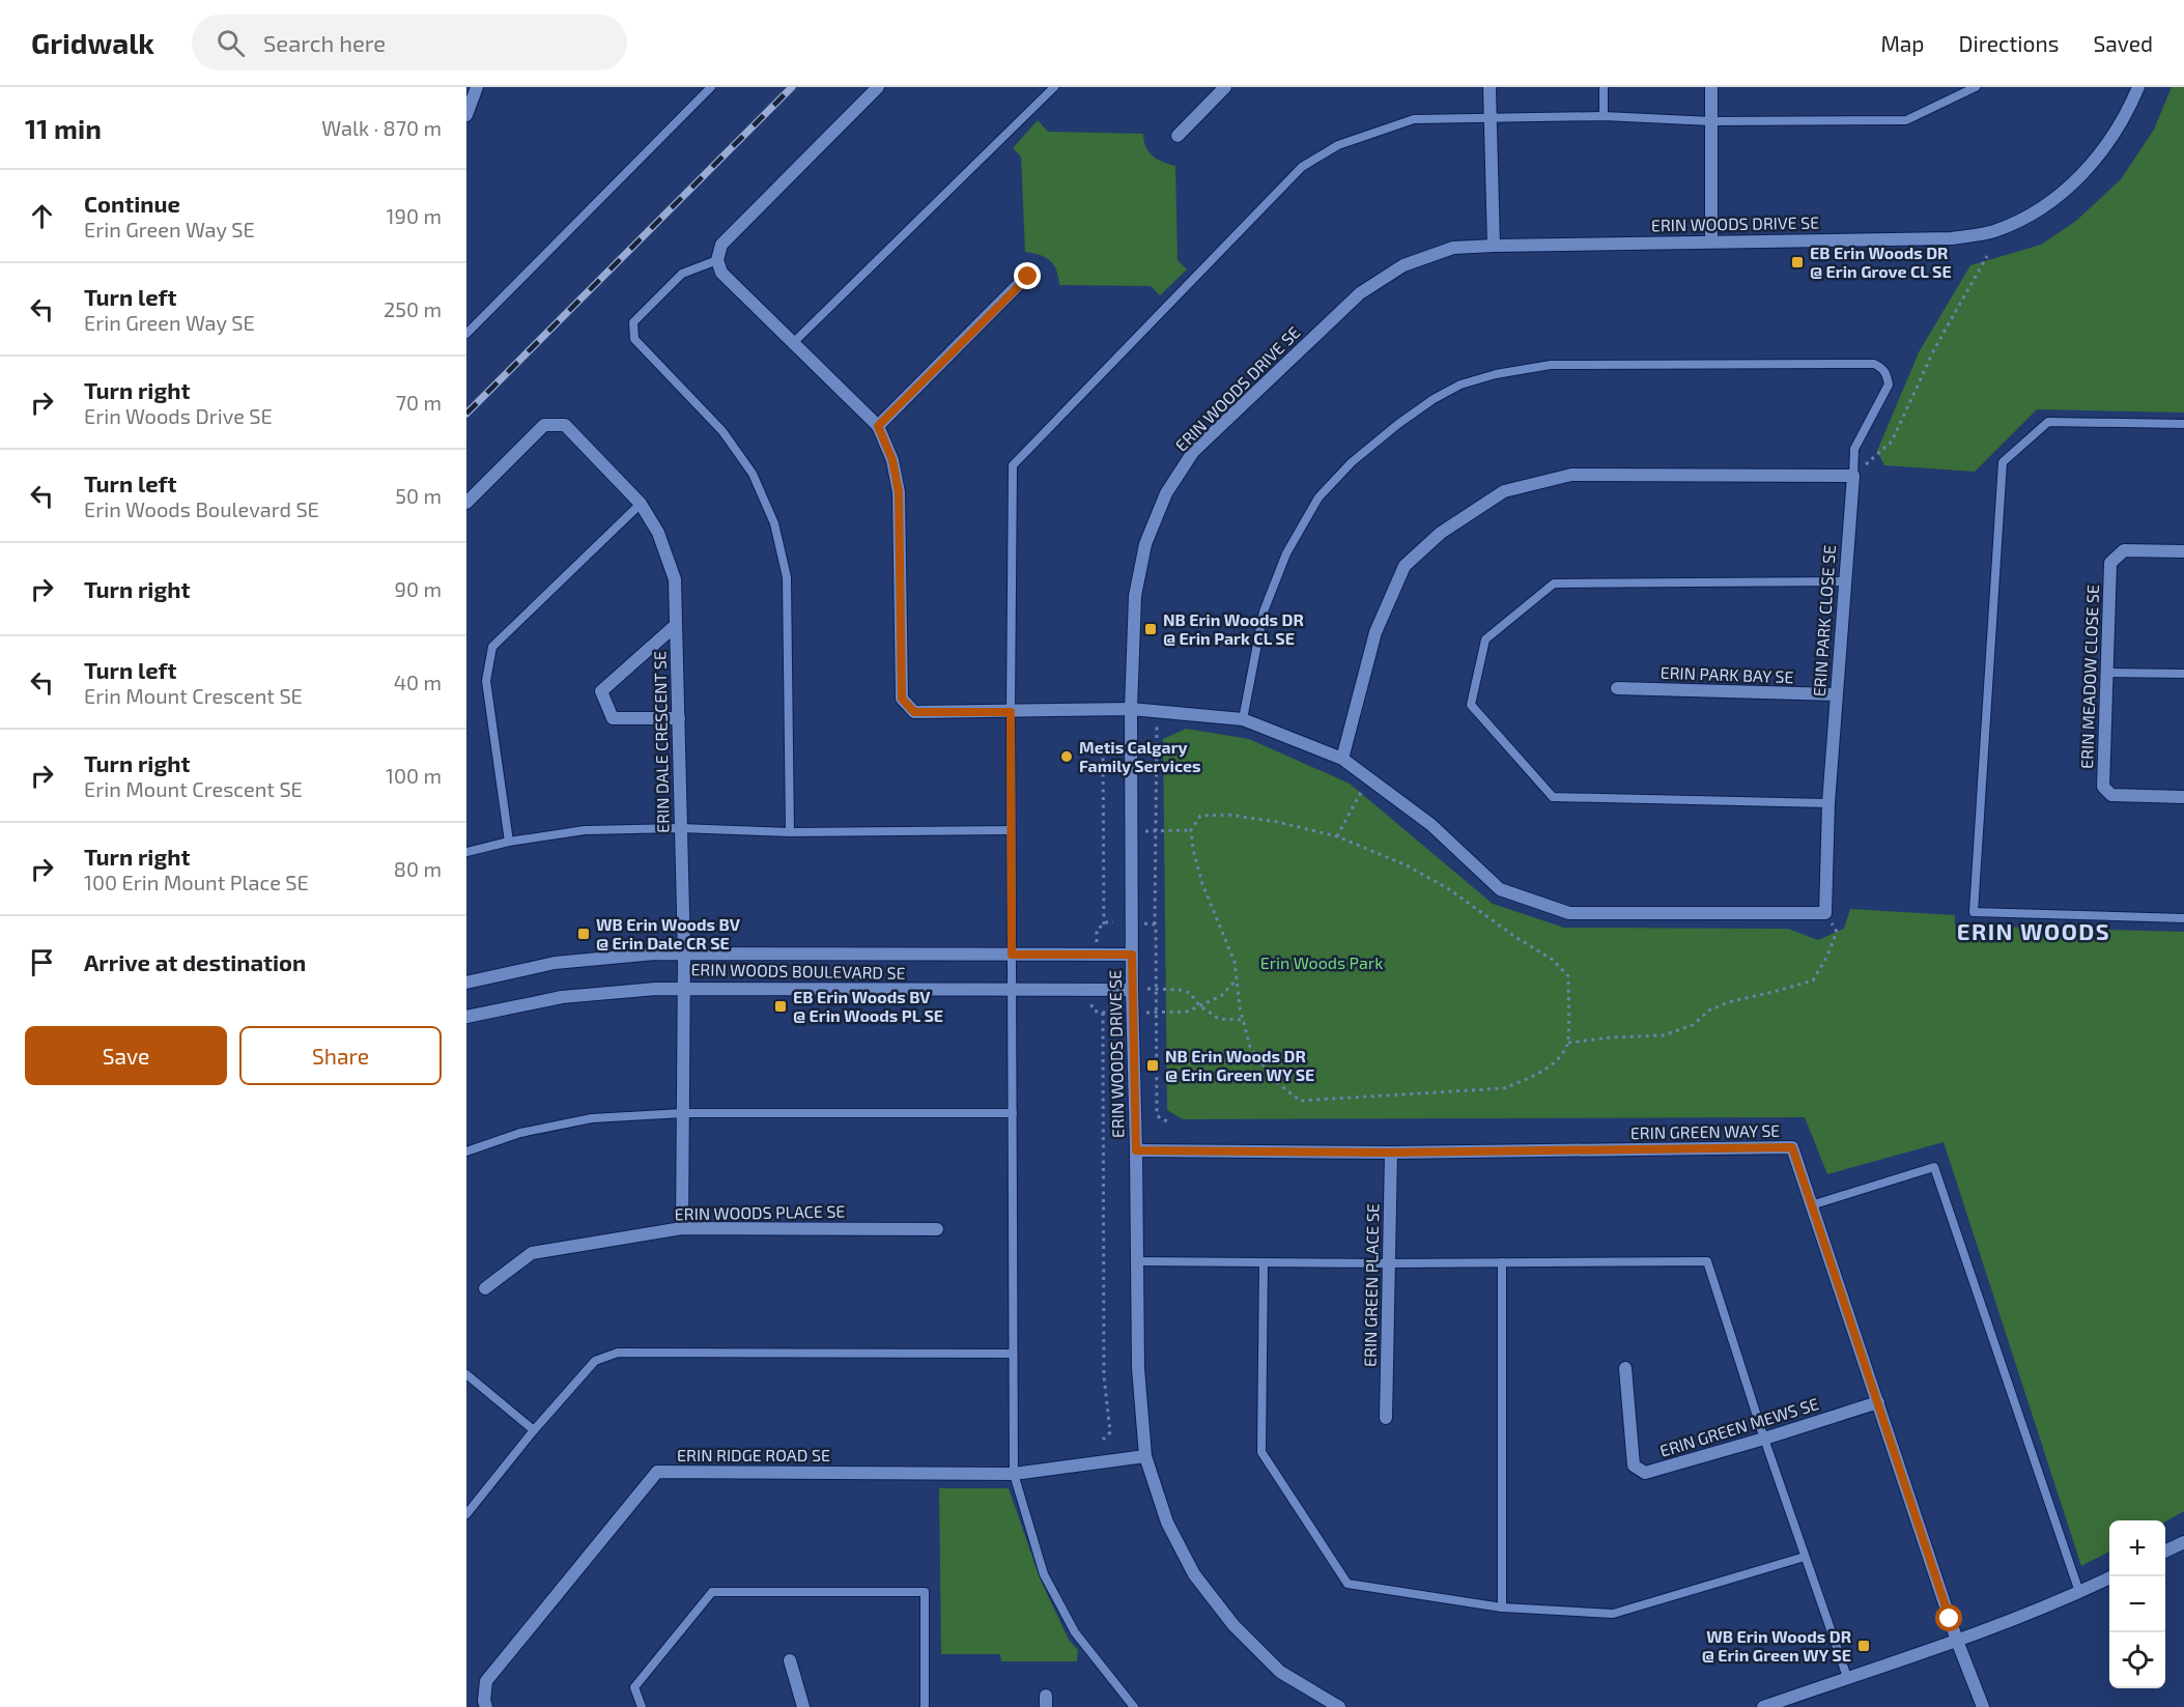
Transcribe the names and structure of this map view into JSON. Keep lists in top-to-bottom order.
{
  "streets": {
    "street": [
      "ERIN WOODS DRIVE SE",
      "ERIN PARK CLOSE SE",
      "ERIN PARK BAY SE",
      "ERIN MEADOW CLOSE SE",
      "ERIN DALE CRESCENT SE",
      "ERIN WOODS BOULEVARD SE",
      "ERIN GREEN WAY SE",
      "ERIN WOODS PLACE SE",
      "ERIN GREEN PLACE SE",
      "ERIN GREEN MEWS SE",
      "ERIN RIDGE ROAD SE"
    ]
  },
  "crossings": [
    ["ERIN WOODS DRIVE SE", "ERIN WOODS BOULEVARD SE"],
    ["ERIN WOODS DRIVE SE", "ERIN GREEN WAY SE"],
    ["ERIN WOODS DRIVE SE", "ERIN RIDGE ROAD SE"],
    ["ERIN PARK CLOSE SE", "ERIN PARK BAY SE"],
    ["ERIN DALE CRESCENT SE", "ERIN WOODS BOULEVARD SE"],
    ["ERIN DALE CRESCENT SE", "ERIN WOODS PLACE SE"],
    ["ERIN GREEN WAY SE", "ERIN GREEN PLACE SE"],
    ["ERIN GREEN WAY SE", "ERIN GREEN MEWS SE"]
  ],
  "districts": ["ERIN WOODS"],
  "parks": ["Erin Woods Park"],
  "places": {
    "transit": [
      "EB Erin Woods DR @ Erin Grove CL SE",
      "NB Erin Woods DR @ Erin Park CL SE",
      "WB Erin Woods BV @ Erin Dale CR SE",
      "EB Erin Woods BV @ Erin Woods PL SE",
      "NB Erin Woods DR @ Erin Green WY SE",
      "WB Erin Woods DR @ Erin Green WY SE"
    ],
    "other": ["Metis Calgary Family Services"]
  },
  "page": {
    "header": "Gridwalk",
    "search": "Search here",
    "nav": ["Map", "Directions", "Saved"],
    "heading": ["11 min", "Walk · 870 m"],
    "list": [
      ["Continue", "Erin Green Way SE", "190 m"],
      ["Turn left", "Erin Green Way SE", "250 m"],
      ["Turn right", "Erin Woods Drive SE", "70 m"],
      ["Turn left", "Erin Woods Boulevard SE", "50 m"],
      ["Turn right", "90 m"],
      ["Turn left", "Erin Mount Crescent SE", "40 m"],
      ["Turn right", "Erin Mount Crescent SE", "100 m"],
      ["Turn right", "100 Erin Mount Place SE", "80 m"],
      "Arrive at destination"
    ],
    "buttons": ["Save", "Share"],
    "map_buttons": ["+", "−"]
  }
}
